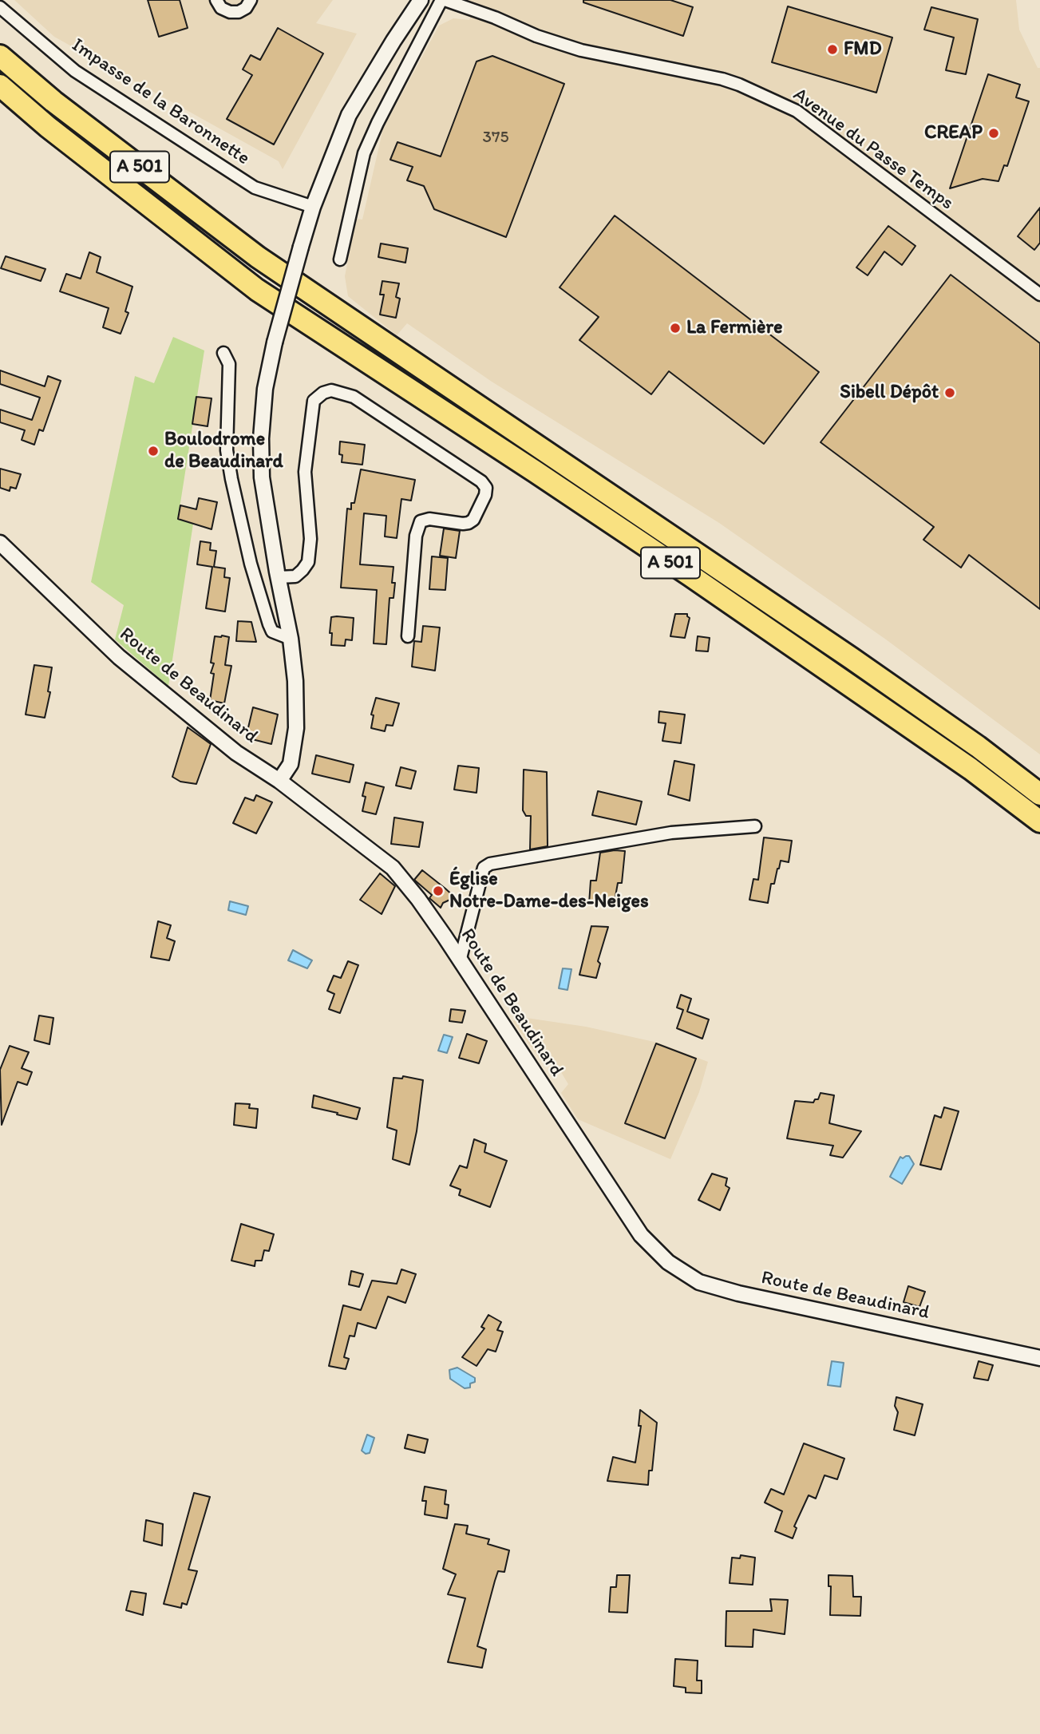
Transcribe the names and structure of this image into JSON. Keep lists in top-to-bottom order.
{
  "streets": {
    "highway": ["A 501"],
    "street": ["Impasse de la Baronnette", "Avenue du Passe Temps", "Route de Beaudinard"]
  },
  "places": [
    "FMD",
    "CREAP",
    "La Fermière",
    "Sibell Dépôt",
    "Boulodrome de Beaudinard",
    "Église Notre-Dame-des-Neiges"
  ],
  "house_numbers": ["375"]
}
